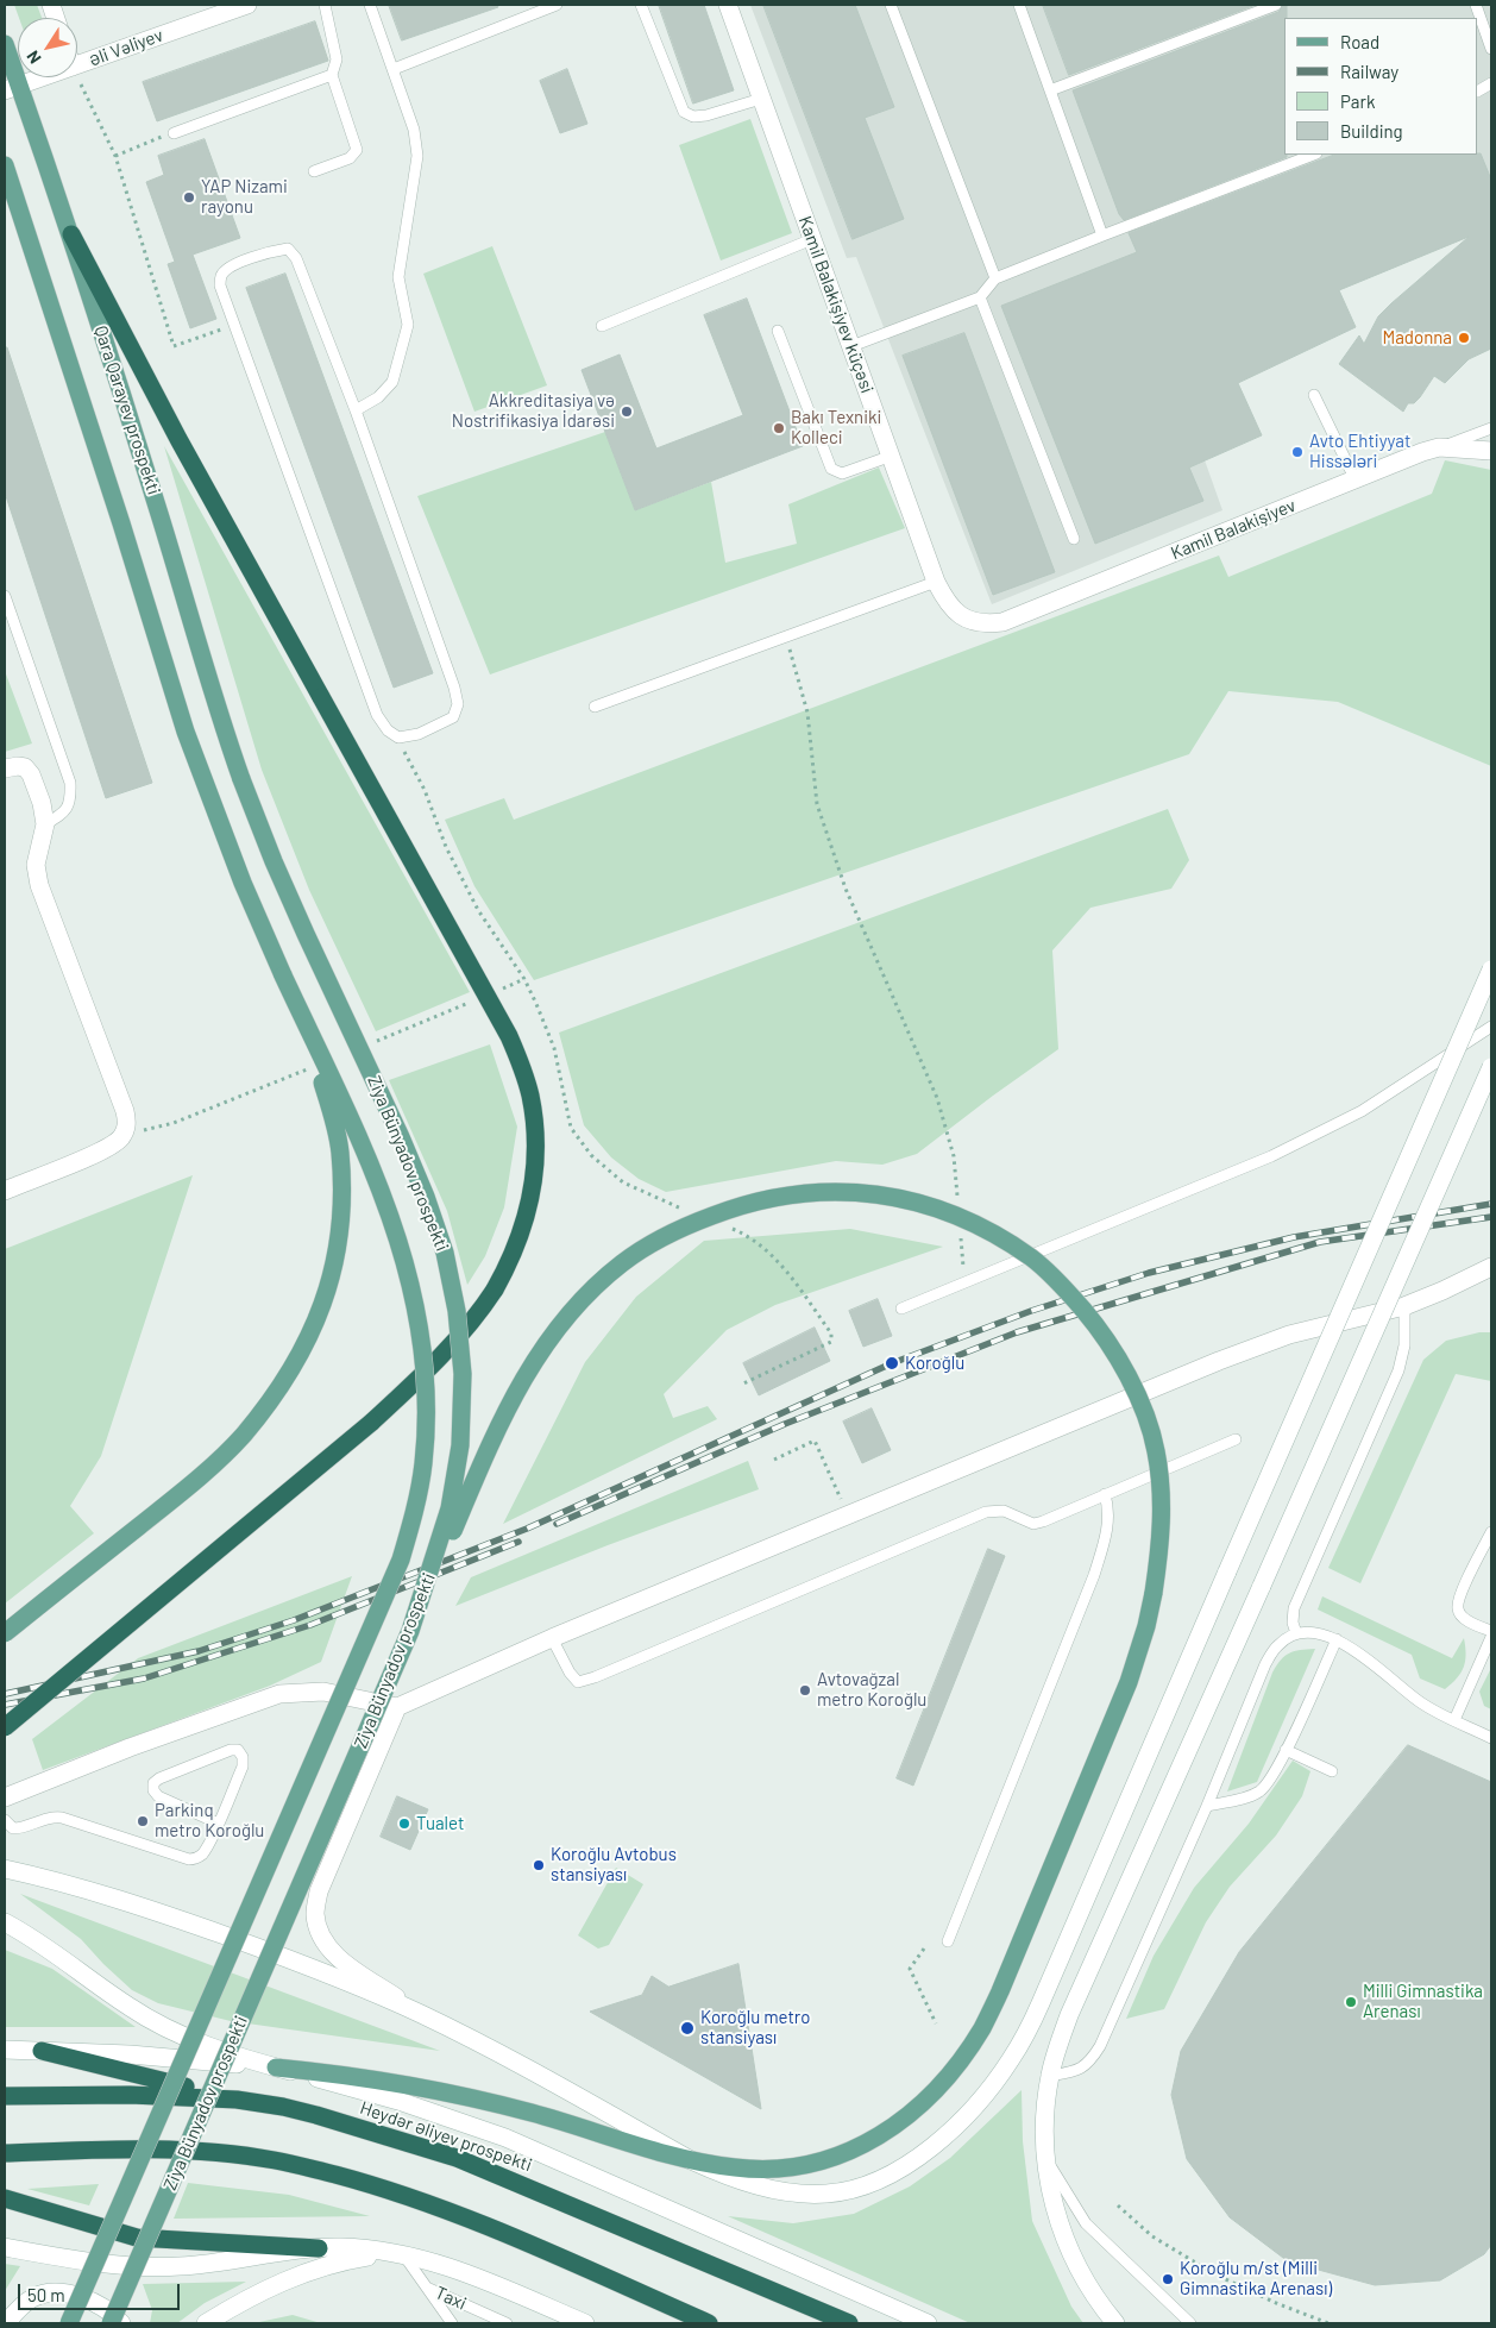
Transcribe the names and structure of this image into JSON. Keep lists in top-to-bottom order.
{
  "streets": {
    "highway": ["Heydər Əliyev prospekti"],
    "main road": [
      "Əli Vəliyev",
      "Kamil Balakişiyev küçəsi",
      "Qara Qarayev prospekti",
      "Kamil Balakişiyev",
      "Ziya Bünyadov prospekti"
    ],
    "lane": ["Taxi"]
  },
  "crossings": [
    ["Əli Vəliyev", "Qara Qarayev prospekti"],
    ["Kamil Balakişiyev küçəsi", "Kamil Balakişiyev"],
    ["Qara Qarayev prospekti", "Ziya Bünyadov prospekti"]
  ],
  "places": [
    "YAP Nizami rayonu",
    "Madonna",
    "Akkreditasiya və Nostrifikasiya İdarəsi",
    "Bakı Texniki Kolleci",
    "Avto Ehtiyyat Hissәlәri",
    "Koroğlu",
    "Avtovağzal metro Koroğlu",
    "Parkinq metro Koroğlu",
    "Tualet",
    "Koroğlu Avtobus stansiyası",
    "Milli Gimnastika Arenası",
    "Koroğlu metro stansiyası",
    "Koroğlu m/st (Milli Gimnastika Arenası)"
  ],
  "legend": [
    "Road",
    "Railway",
    "Park",
    "Building"
  ],
  "scale_bar": "50 m",
  "north": "bottom left"
}
